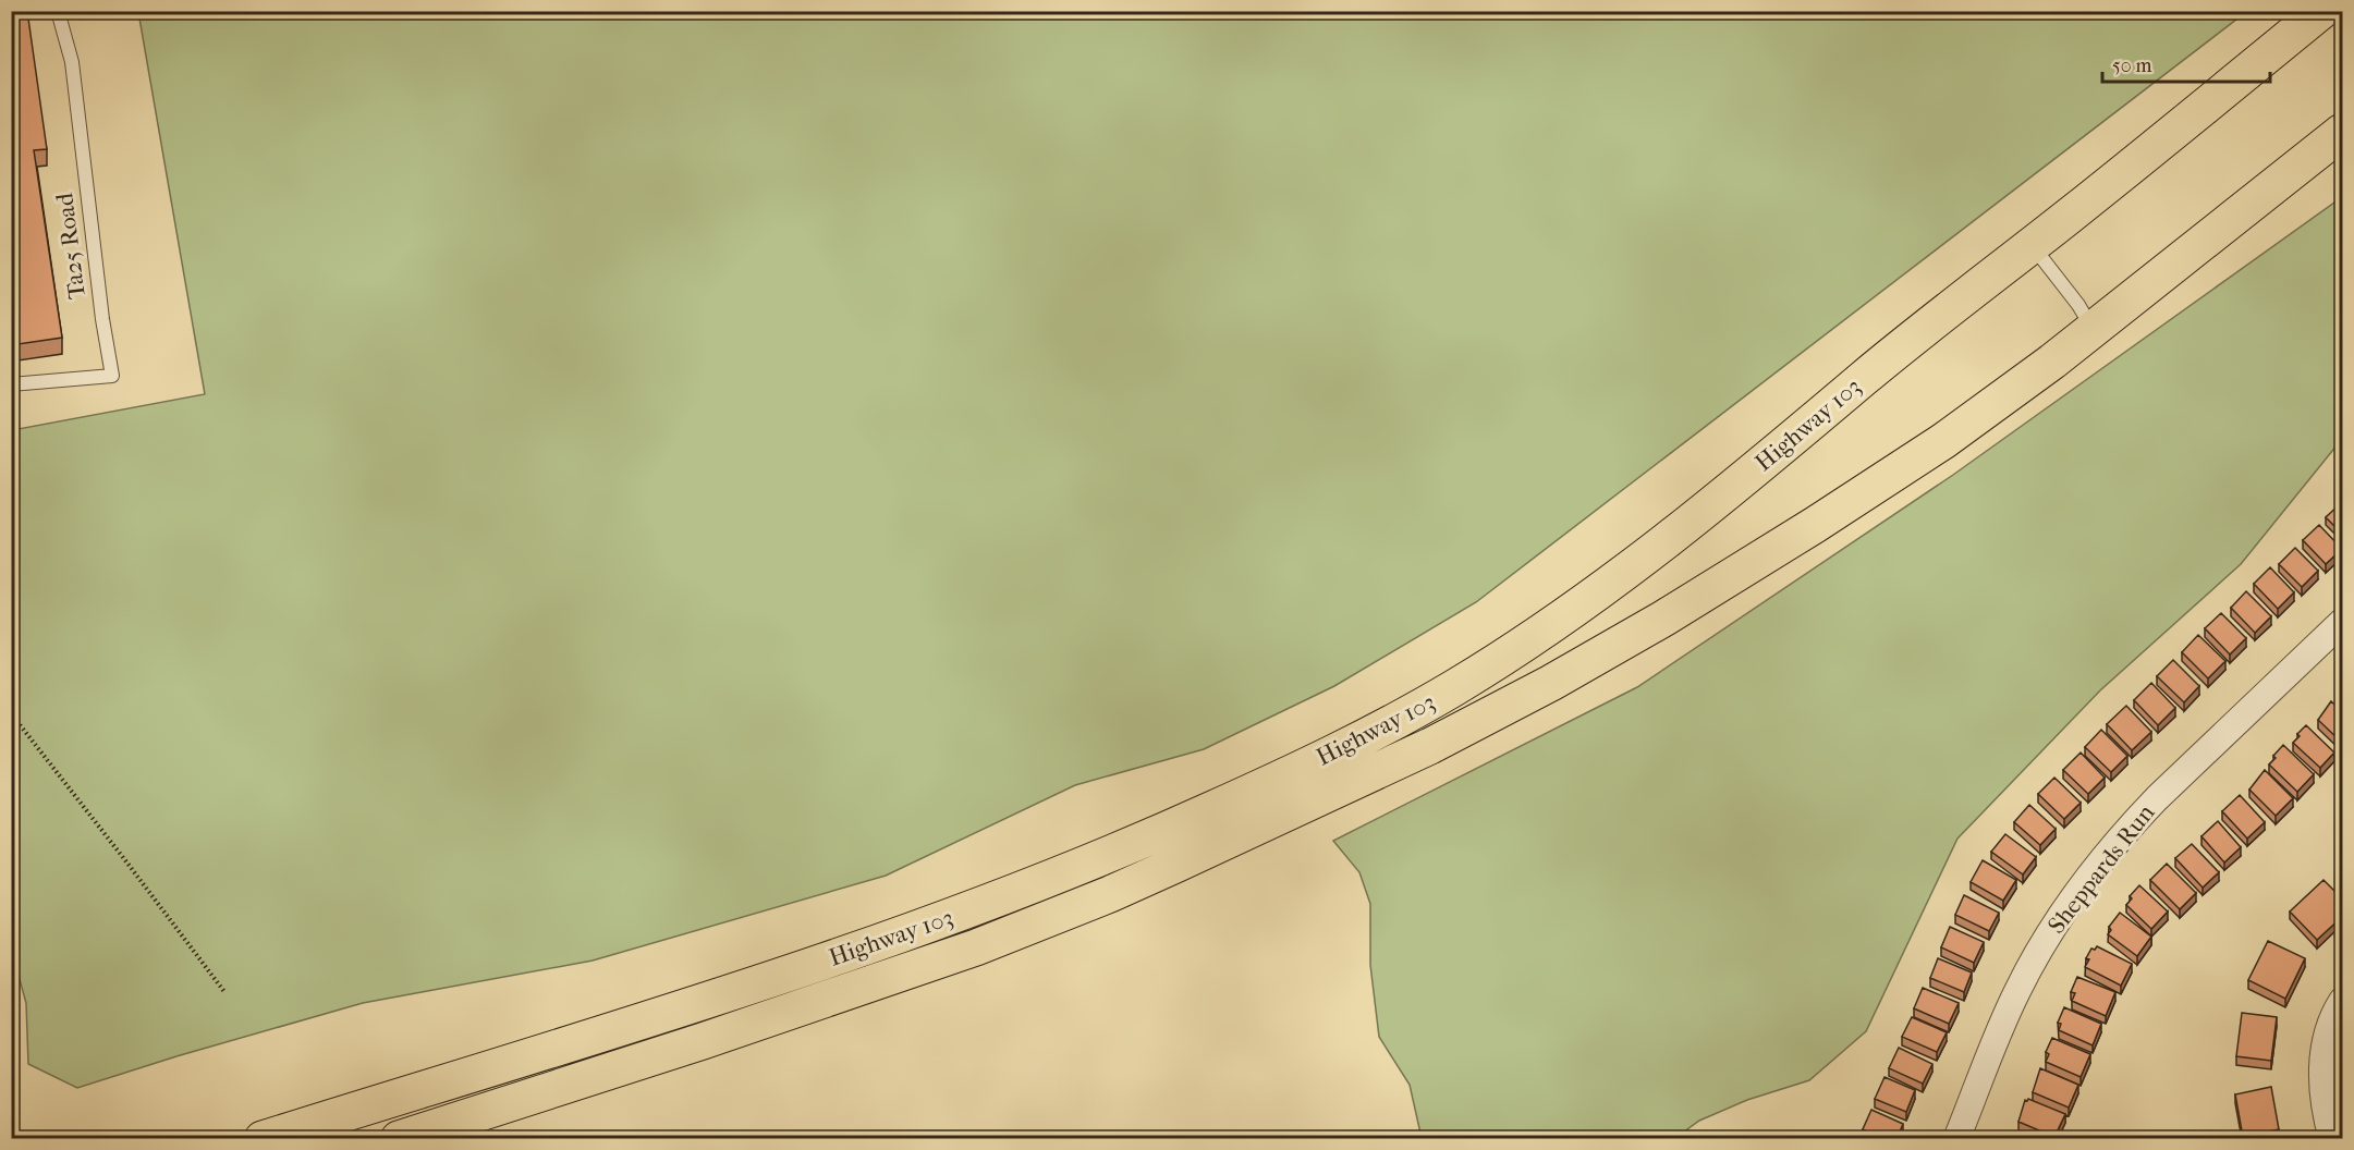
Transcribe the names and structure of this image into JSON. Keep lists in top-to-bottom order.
{
  "streets": {
    "highway": ["Highway 103"],
    "street": ["Sheppards Run"],
    "lane": ["Ta25 Road"]
  },
  "scale_bar": "50 m"
}
